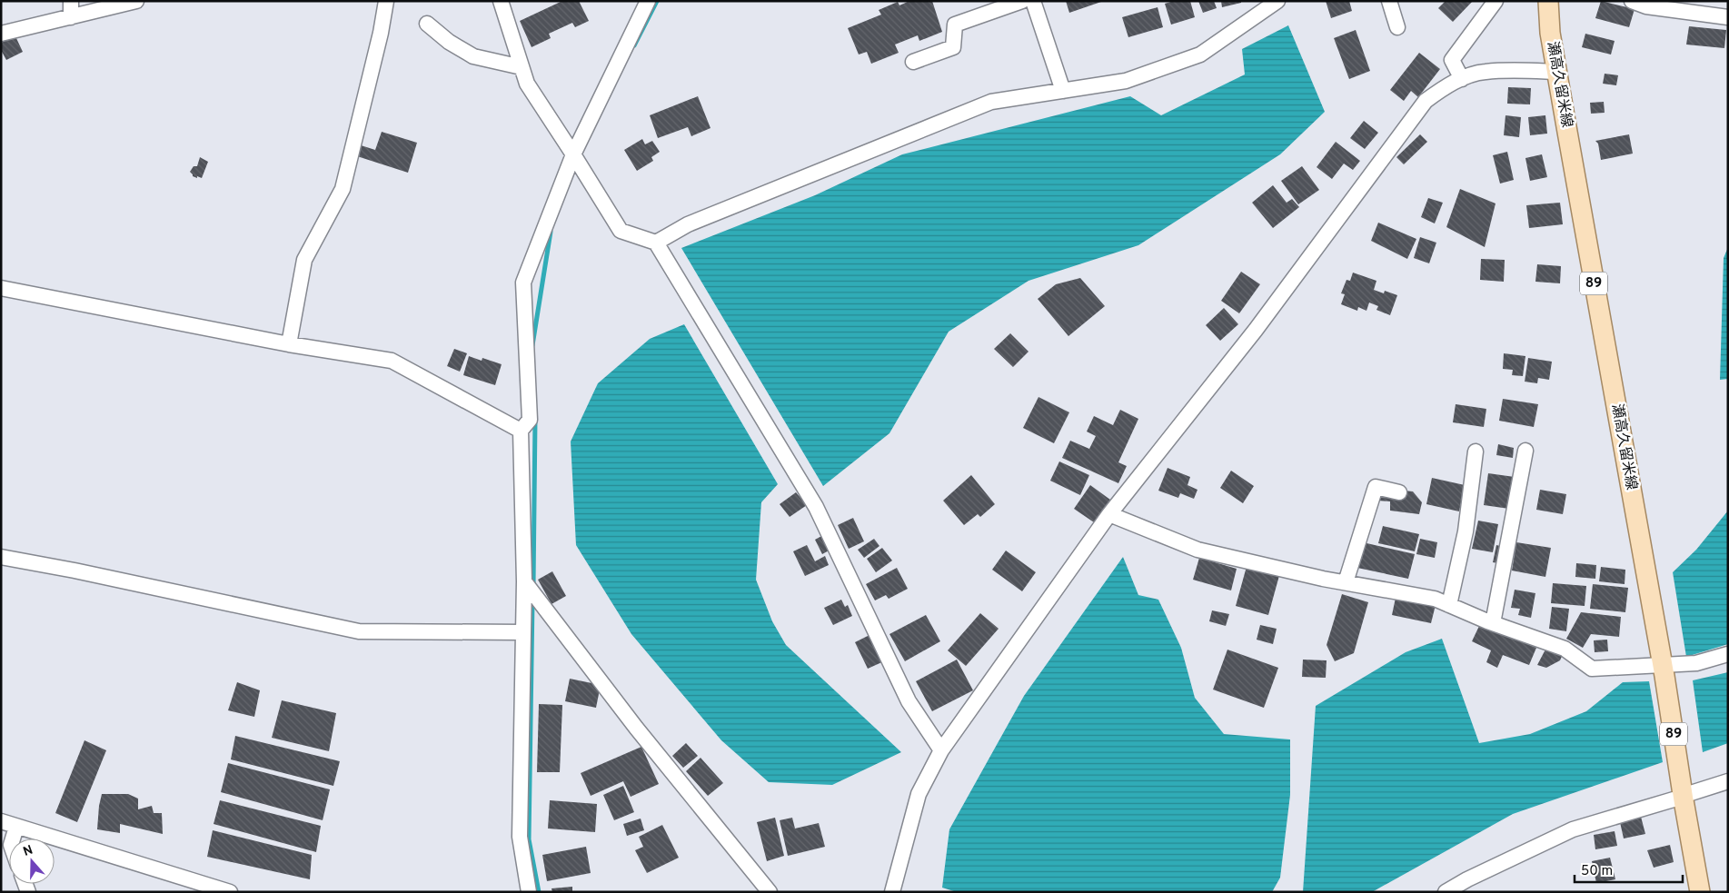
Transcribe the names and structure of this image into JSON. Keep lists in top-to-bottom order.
{
  "streets": {
    "main road": ["瀬高久留米線", "89"]
  },
  "scale_bar": "50 m",
  "north": "top"
}
